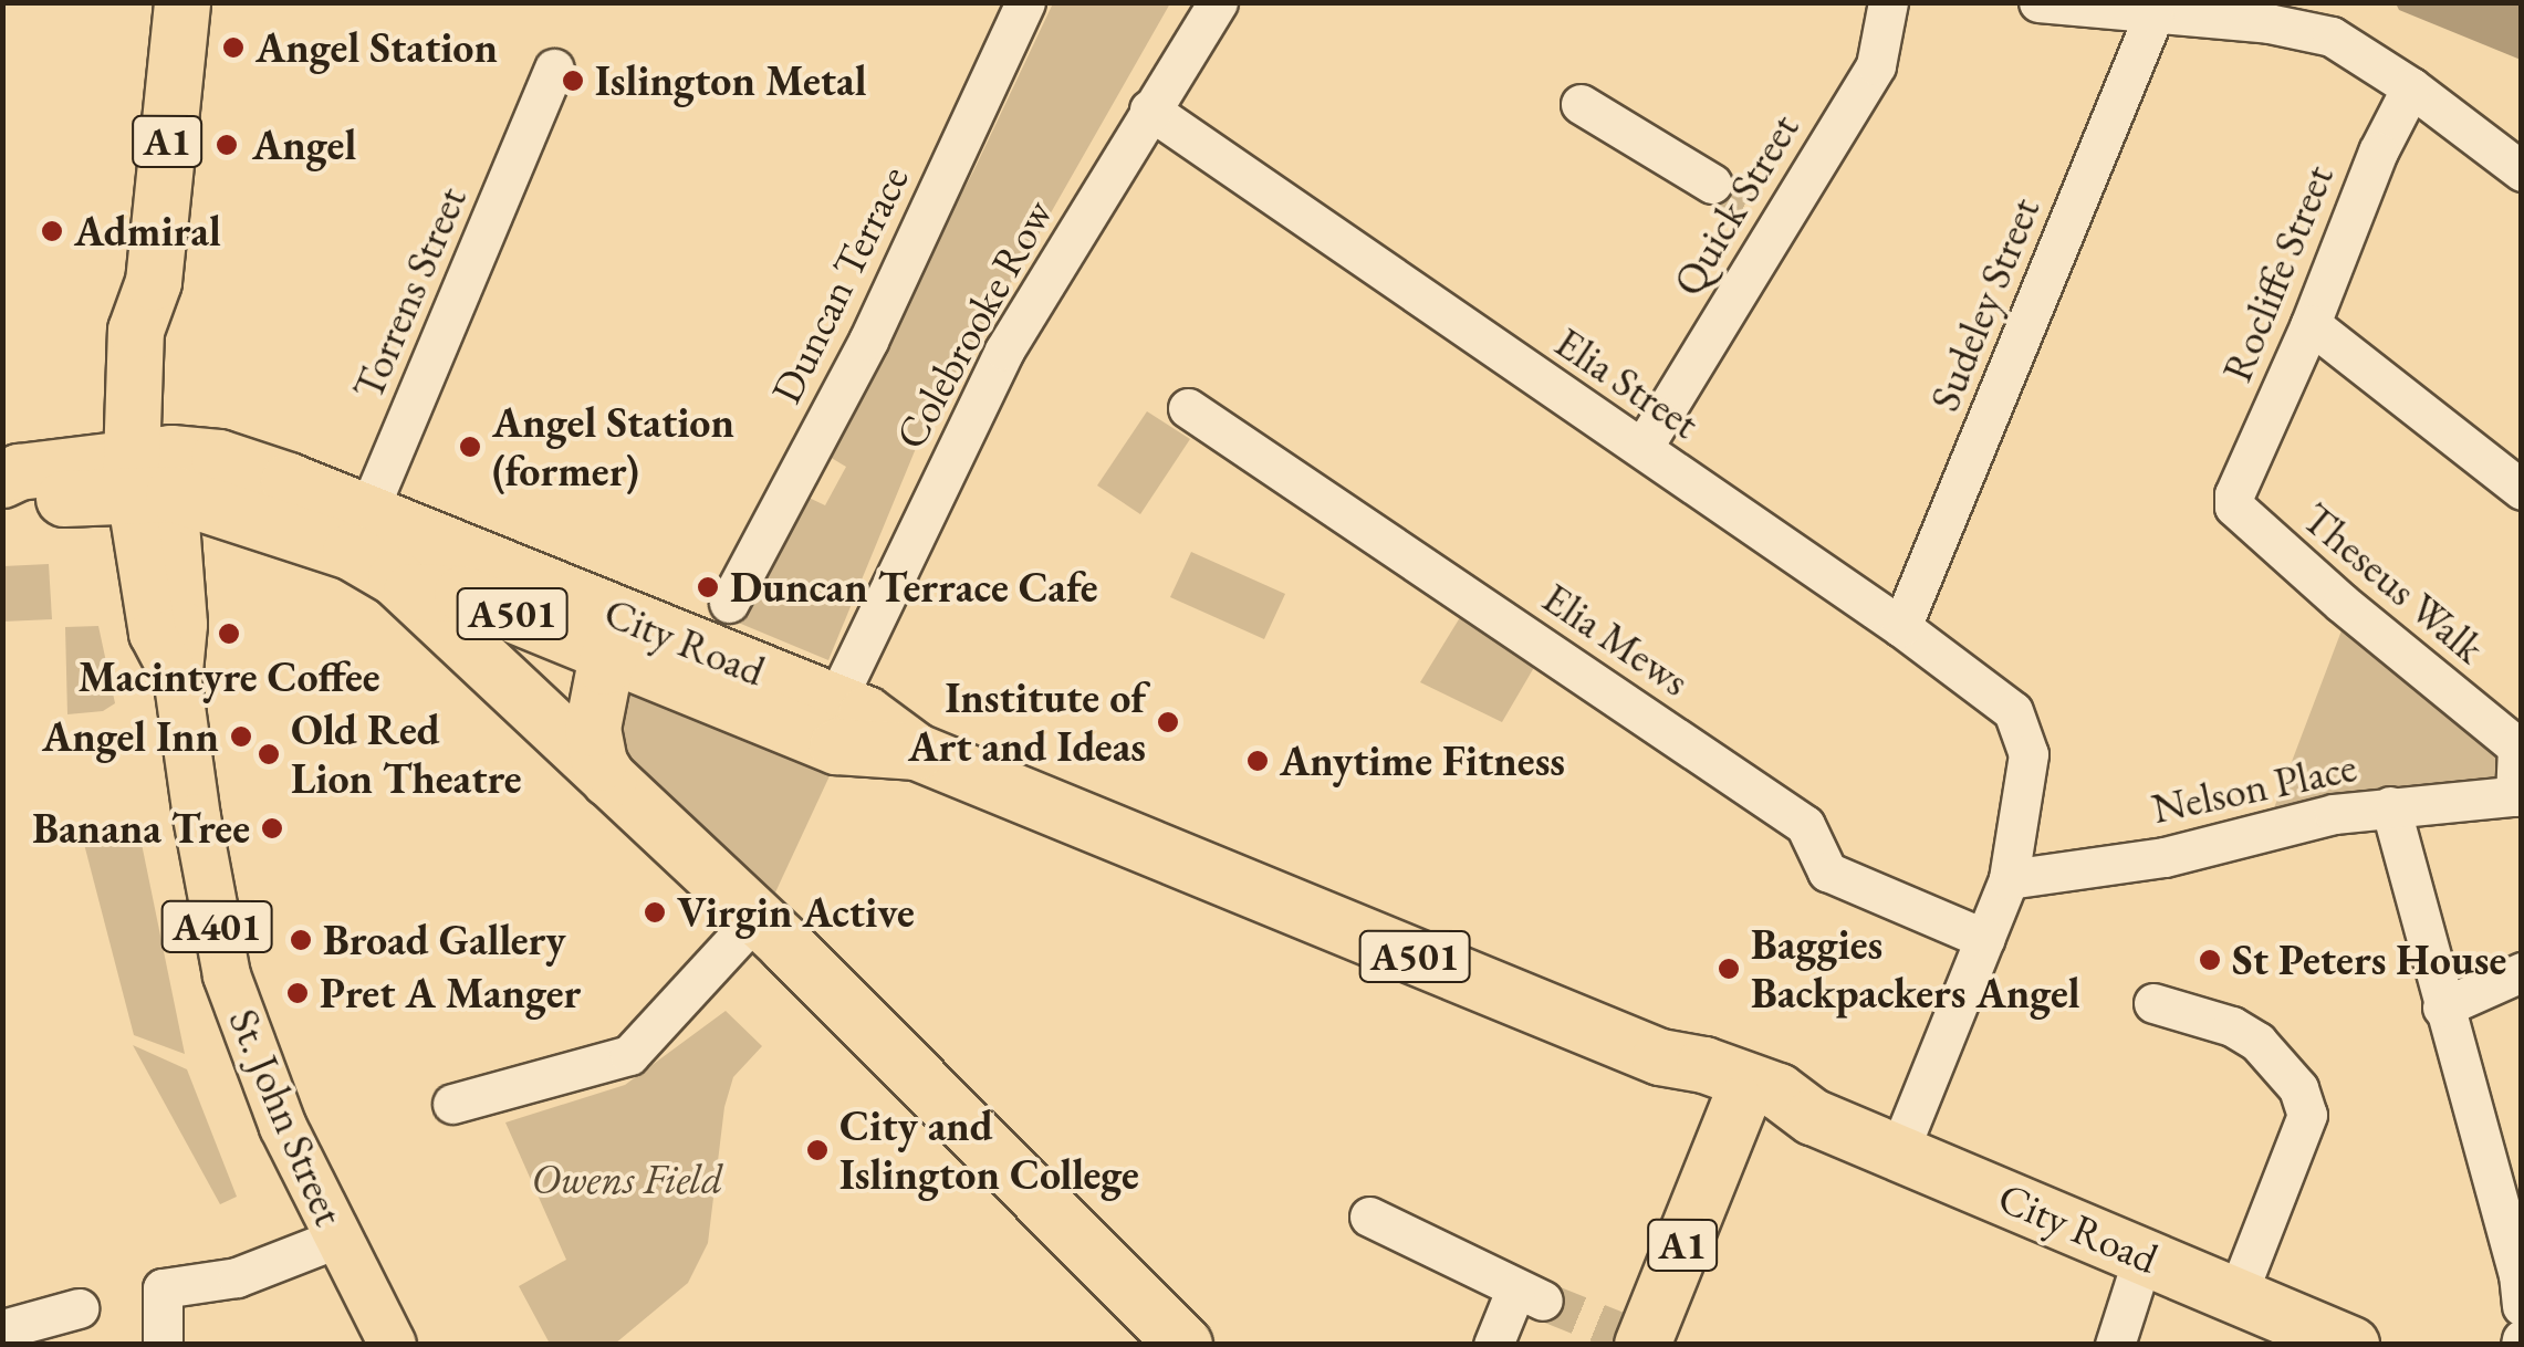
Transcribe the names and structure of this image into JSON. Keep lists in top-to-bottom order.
{
  "streets": {
    "highway": ["A1", "A501", "City Road"],
    "main road": ["A401", "St. John Street"],
    "street": [
      "Quick Street",
      "Rocliffe Street",
      "Duncan Terrace",
      "Torrens Street",
      "Sudeley Street",
      "Colebrooke Row",
      "Elia Street",
      "Theseus Walk",
      "Elia Mews",
      "Nelson Place"
    ]
  },
  "crossings": [
    ["A1", "A501"],
    ["A1", "City Road"],
    ["A1", "St. John Street"],
    ["Quick Street", "Elia Street"],
    ["Rocliffe Street", "Theseus Walk"],
    ["Torrens Street", "City Road"],
    ["Sudeley Street", "Elia Street"],
    ["Colebrooke Row", "Elia Street"],
    ["Colebrooke Row", "City Road"],
    ["Elia Street", "Nelson Place"],
    ["Theseus Walk", "Nelson Place"],
    ["A501", "City Road"],
    ["A501", "St. John Street"],
    ["City Road", "St. John Street"]
  ],
  "parks": ["Owens Field"],
  "places": [
    "Angel Station",
    "Islington Metal",
    "Angel",
    "Admiral",
    "Angel Station (former)",
    "Duncan Terrace Cafe",
    "Macintyre Coffee",
    "Institute of Art and Ideas",
    "Angel Inn",
    "Old Red Lion Theatre",
    "Anytime Fitness",
    "Banana Tree",
    "Virgin Active",
    "Broad Gallery",
    "St Peters House",
    "Baggies Backpackers Angel",
    "Pret A Manger",
    "City and Islington College"
  ]
}
